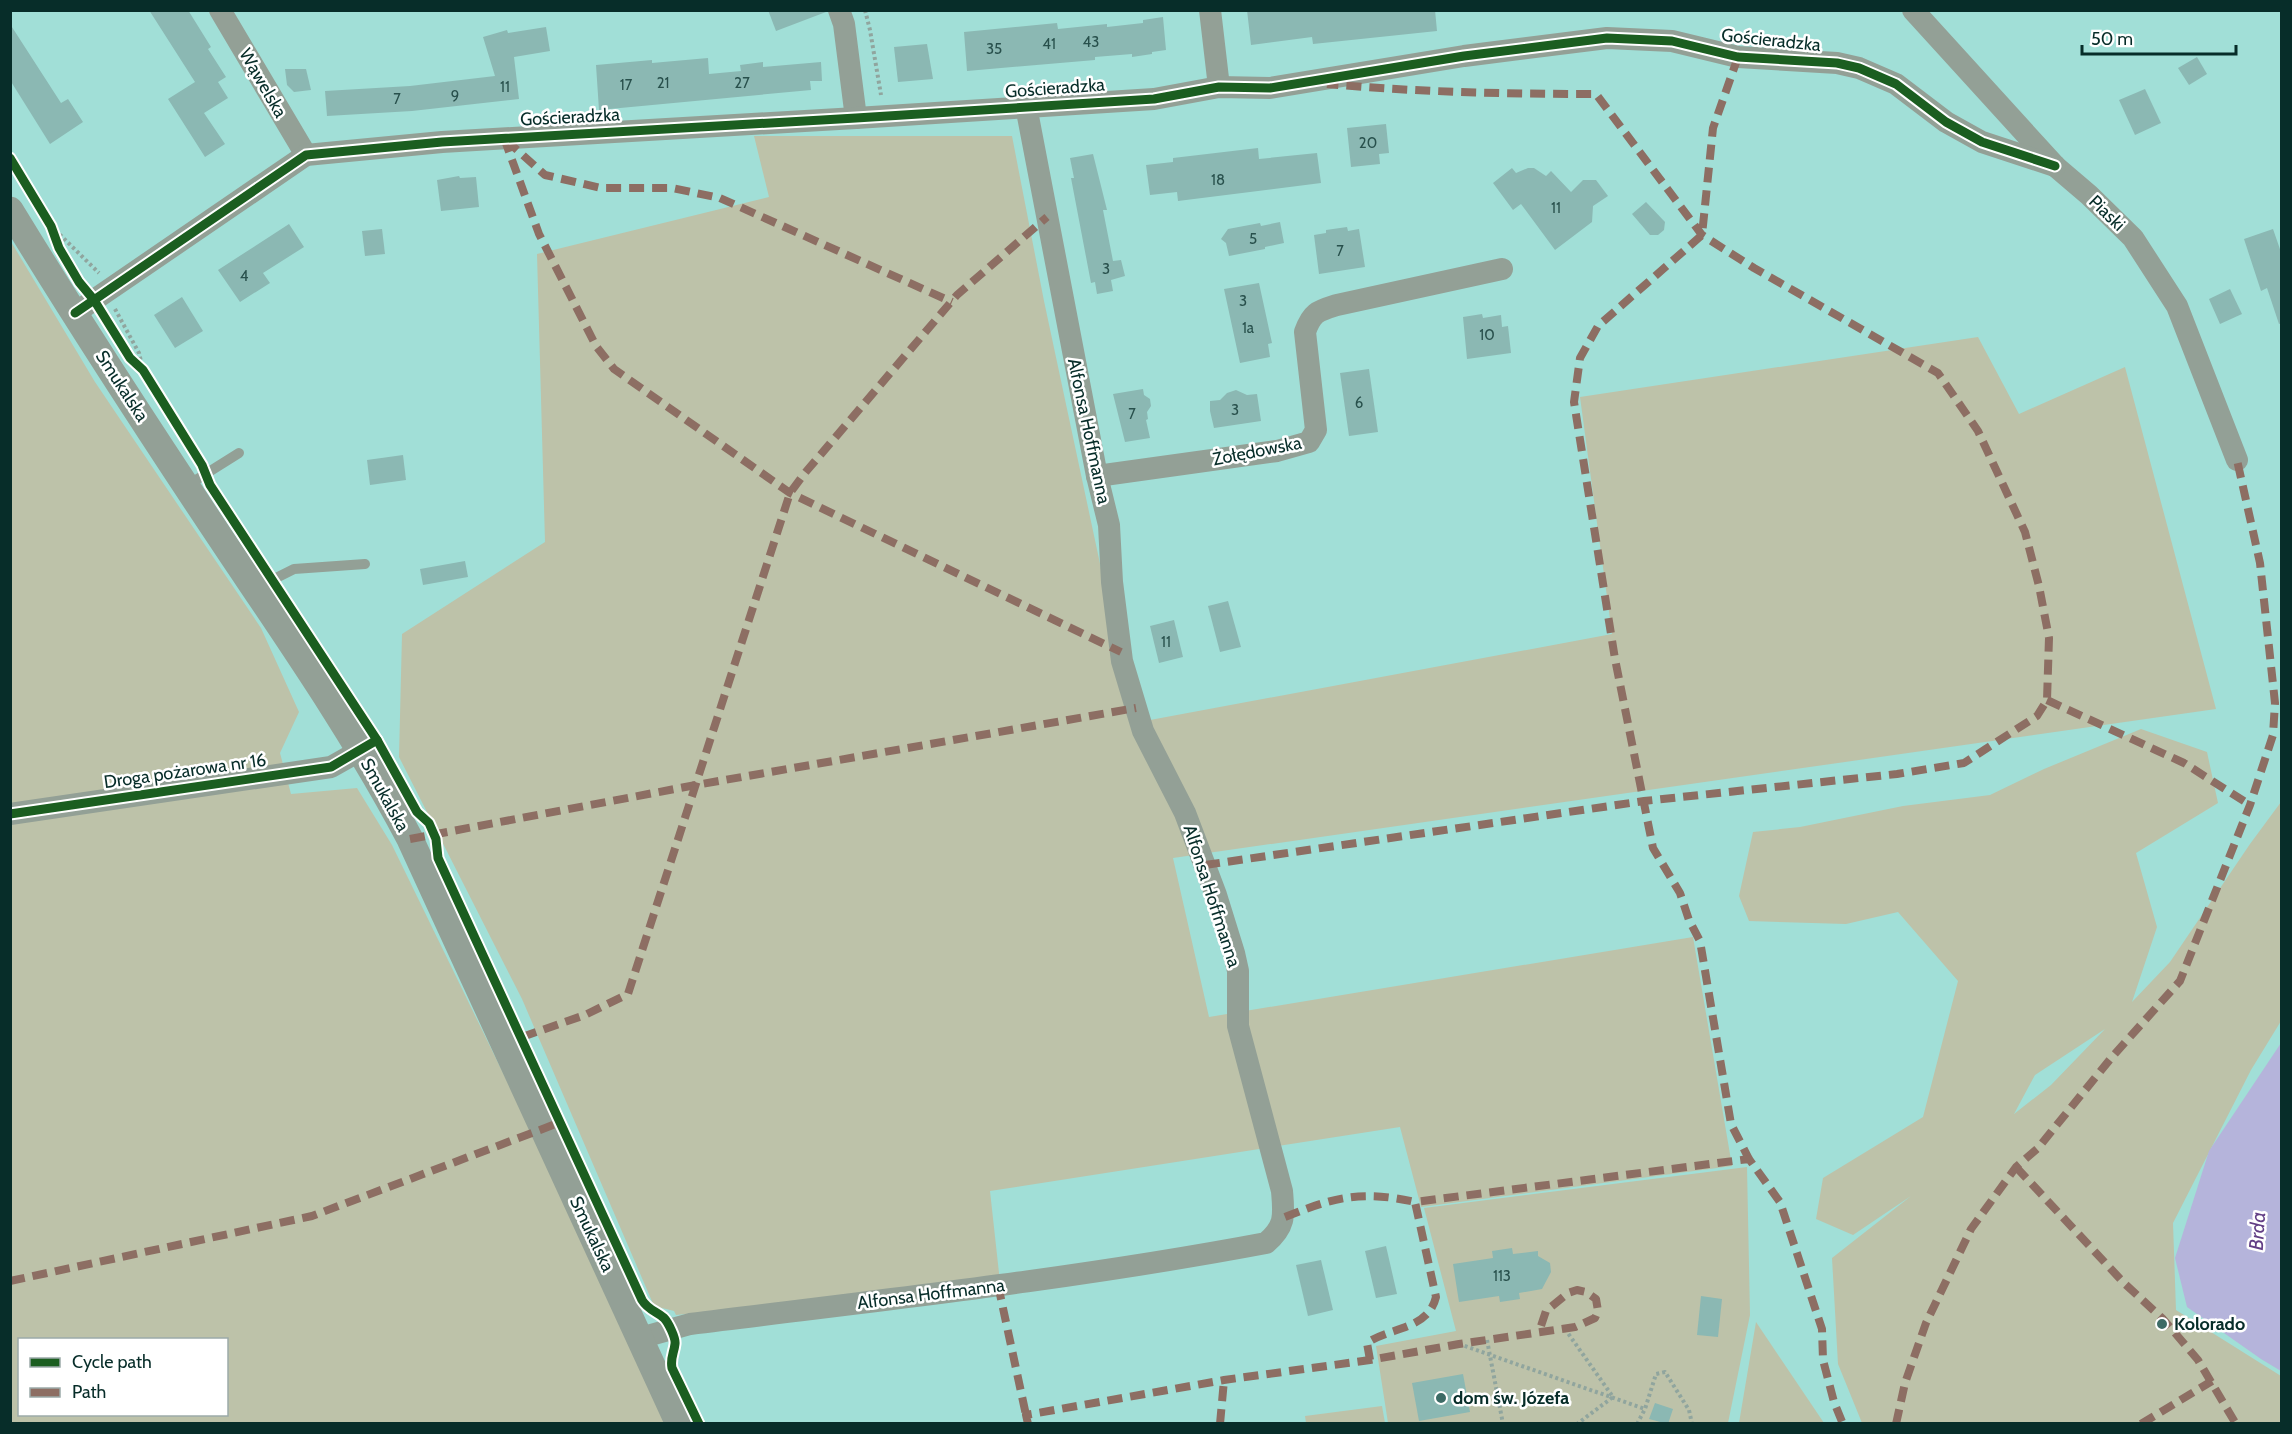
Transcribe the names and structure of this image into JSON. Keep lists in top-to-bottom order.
{
  "streets": {
    "street": [
      "Gościeradzka",
      "Wąwelska",
      "Piaski",
      "Smukalska",
      "Alfonsa Hoffmanna",
      "Żołędowska",
      "Droga pożarowa nr 16"
    ]
  },
  "crossings": [
    ["Gościeradzka", "Wąwelska"],
    ["Gościeradzka", "Piaski"],
    ["Gościeradzka", "Smukalska"],
    ["Gościeradzka", "Alfonsa Hoffmanna"],
    ["Smukalska", "Alfonsa Hoffmanna"],
    ["Smukalska", "Droga pożarowa nr 16"],
    ["Alfonsa Hoffmanna", "Żołędowska"]
  ],
  "water": ["Brda"],
  "places": ["Kolorado", "dom św. Józefa"],
  "house_numbers": [
    "43",
    "41",
    "35",
    "21",
    "27",
    "17",
    "11",
    "9",
    "7",
    "20",
    "18",
    "11",
    "5",
    "7",
    "3",
    "4",
    "3",
    "1a",
    "10",
    "6",
    "3",
    "7",
    "11",
    "113"
  ],
  "legend": ["Cycle path", "Path"],
  "scale_bar": "50 m"
}
